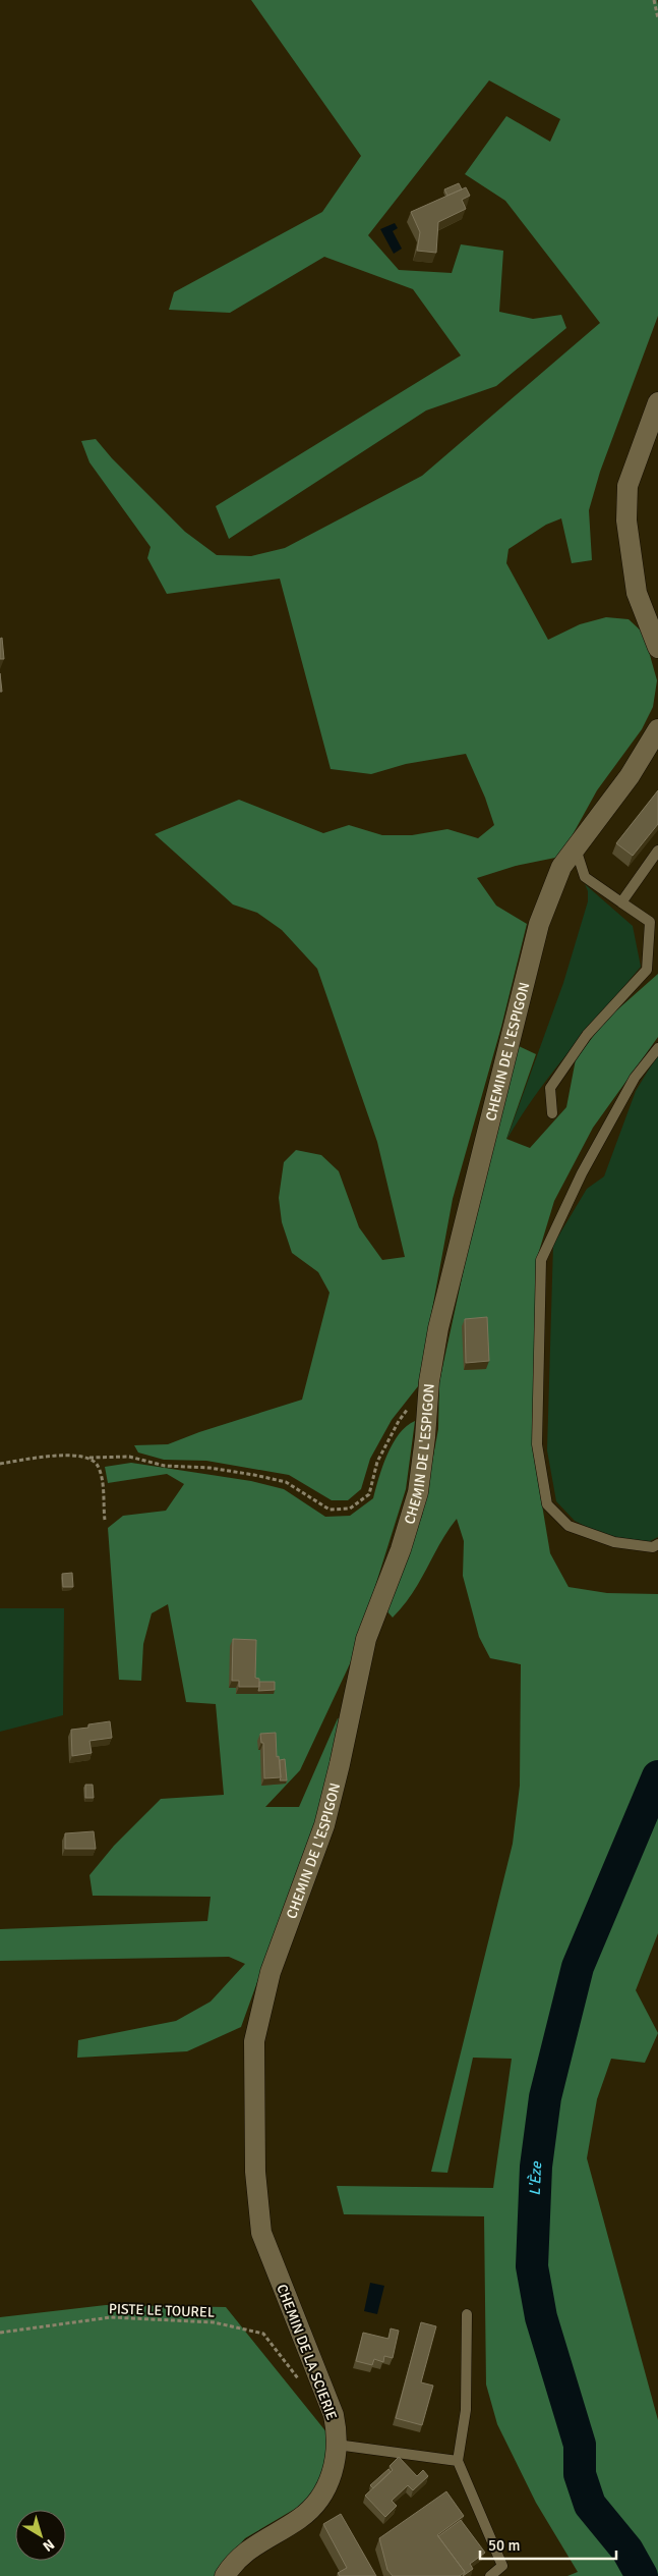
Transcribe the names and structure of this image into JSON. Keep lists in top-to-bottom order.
{
  "streets": {
    "street": ["CHEMIN DE L'ESPIGON", "CHEMIN DE LA SCIERIE"],
    "path": ["PISTE LE TOUREL"]
  },
  "crossings": [
    ["CHEMIN DE L'ESPIGON", "CHEMIN DE LA SCIERIE"]
  ],
  "water": ["L'Èze"],
  "scale_bar": "50 m",
  "north": "bottom right"
}
